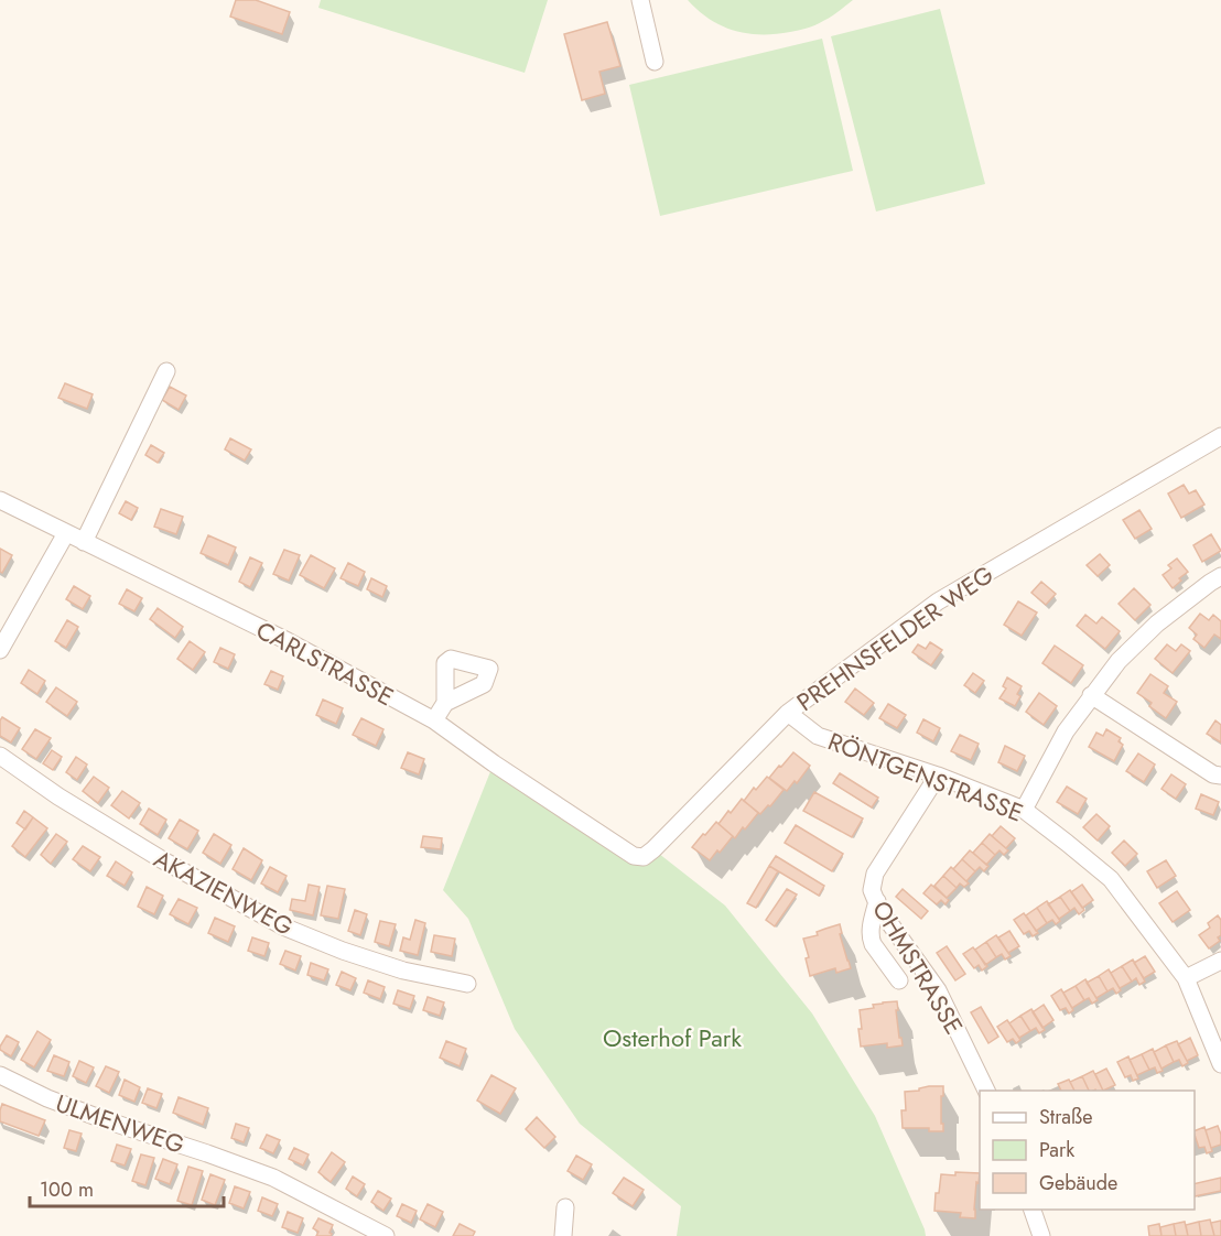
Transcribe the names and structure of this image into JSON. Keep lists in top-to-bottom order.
{
  "streets": {
    "street": [
      "PREHNSFELDER WEG",
      "CARLSTRASSE",
      "RÖNTGENSTRASSE",
      "AKAZIENWEG",
      "OHMSTRASSE",
      "ULMENWEG"
    ]
  },
  "crossings": [
    ["PREHNSFELDER WEG", "CARLSTRASSE"],
    ["PREHNSFELDER WEG", "RÖNTGENSTRASSE"],
    ["RÖNTGENSTRASSE", "OHMSTRASSE"]
  ],
  "parks": ["Osterhof Park"],
  "legend": ["Straße", "Park", "Gebäude"],
  "scale_bar": "100 m"
}
